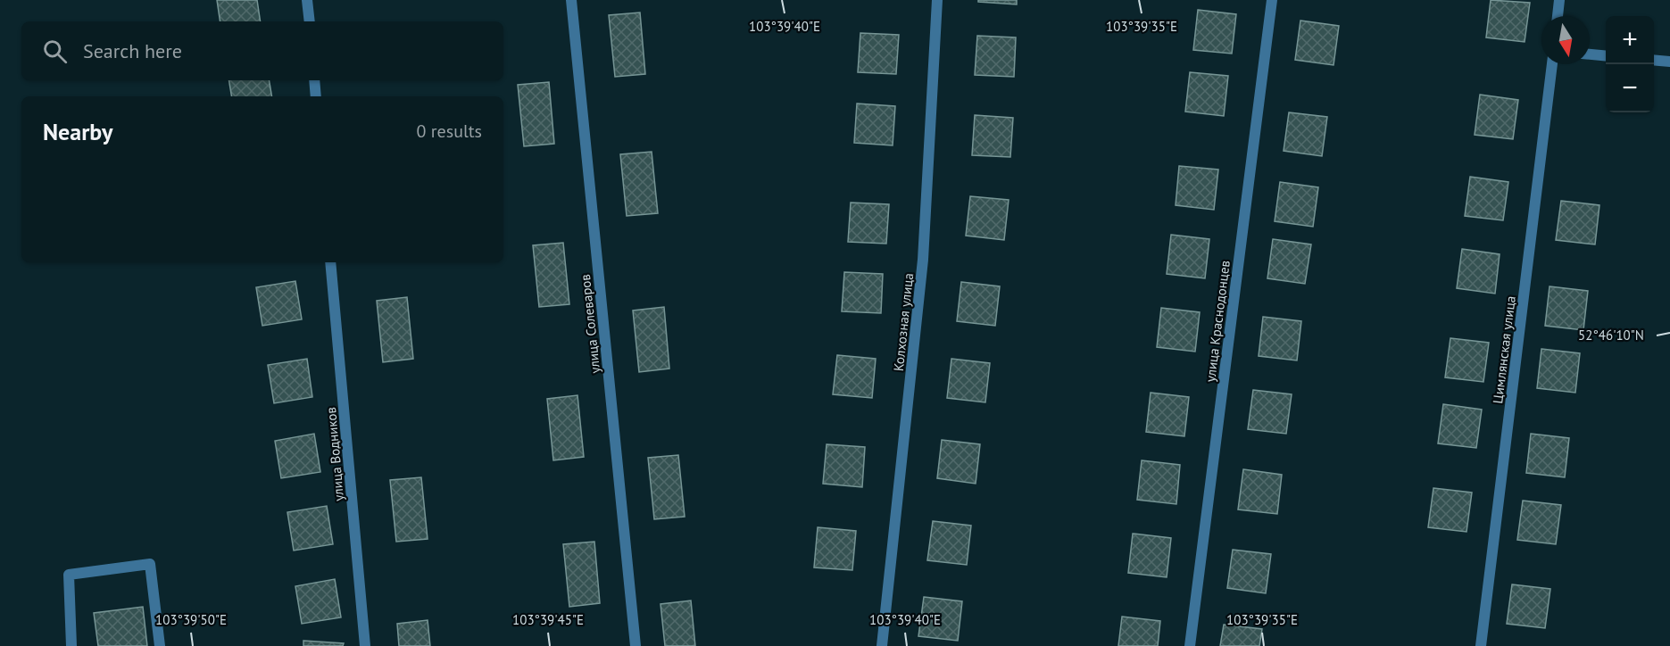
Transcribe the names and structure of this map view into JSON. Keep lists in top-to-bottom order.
{
  "streets": {
    "street": [
      "улица Краснодонцев",
      "Колхозная улица",
      "улица Солеваров",
      "Цимлянская улица",
      "улица Водников"
    ]
  },
  "north": "bottom",
  "page": {
    "map_buttons": ["+", "−"],
    "search": "Search here",
    "heading": ["Nearby", "0 results"]
  },
  "coordinates": [
    "103°39'40\"E",
    "103°39'35\"E",
    "52°46'10\"N",
    "103°39'50\"E",
    "103°39'45\"E"
  ]
}
